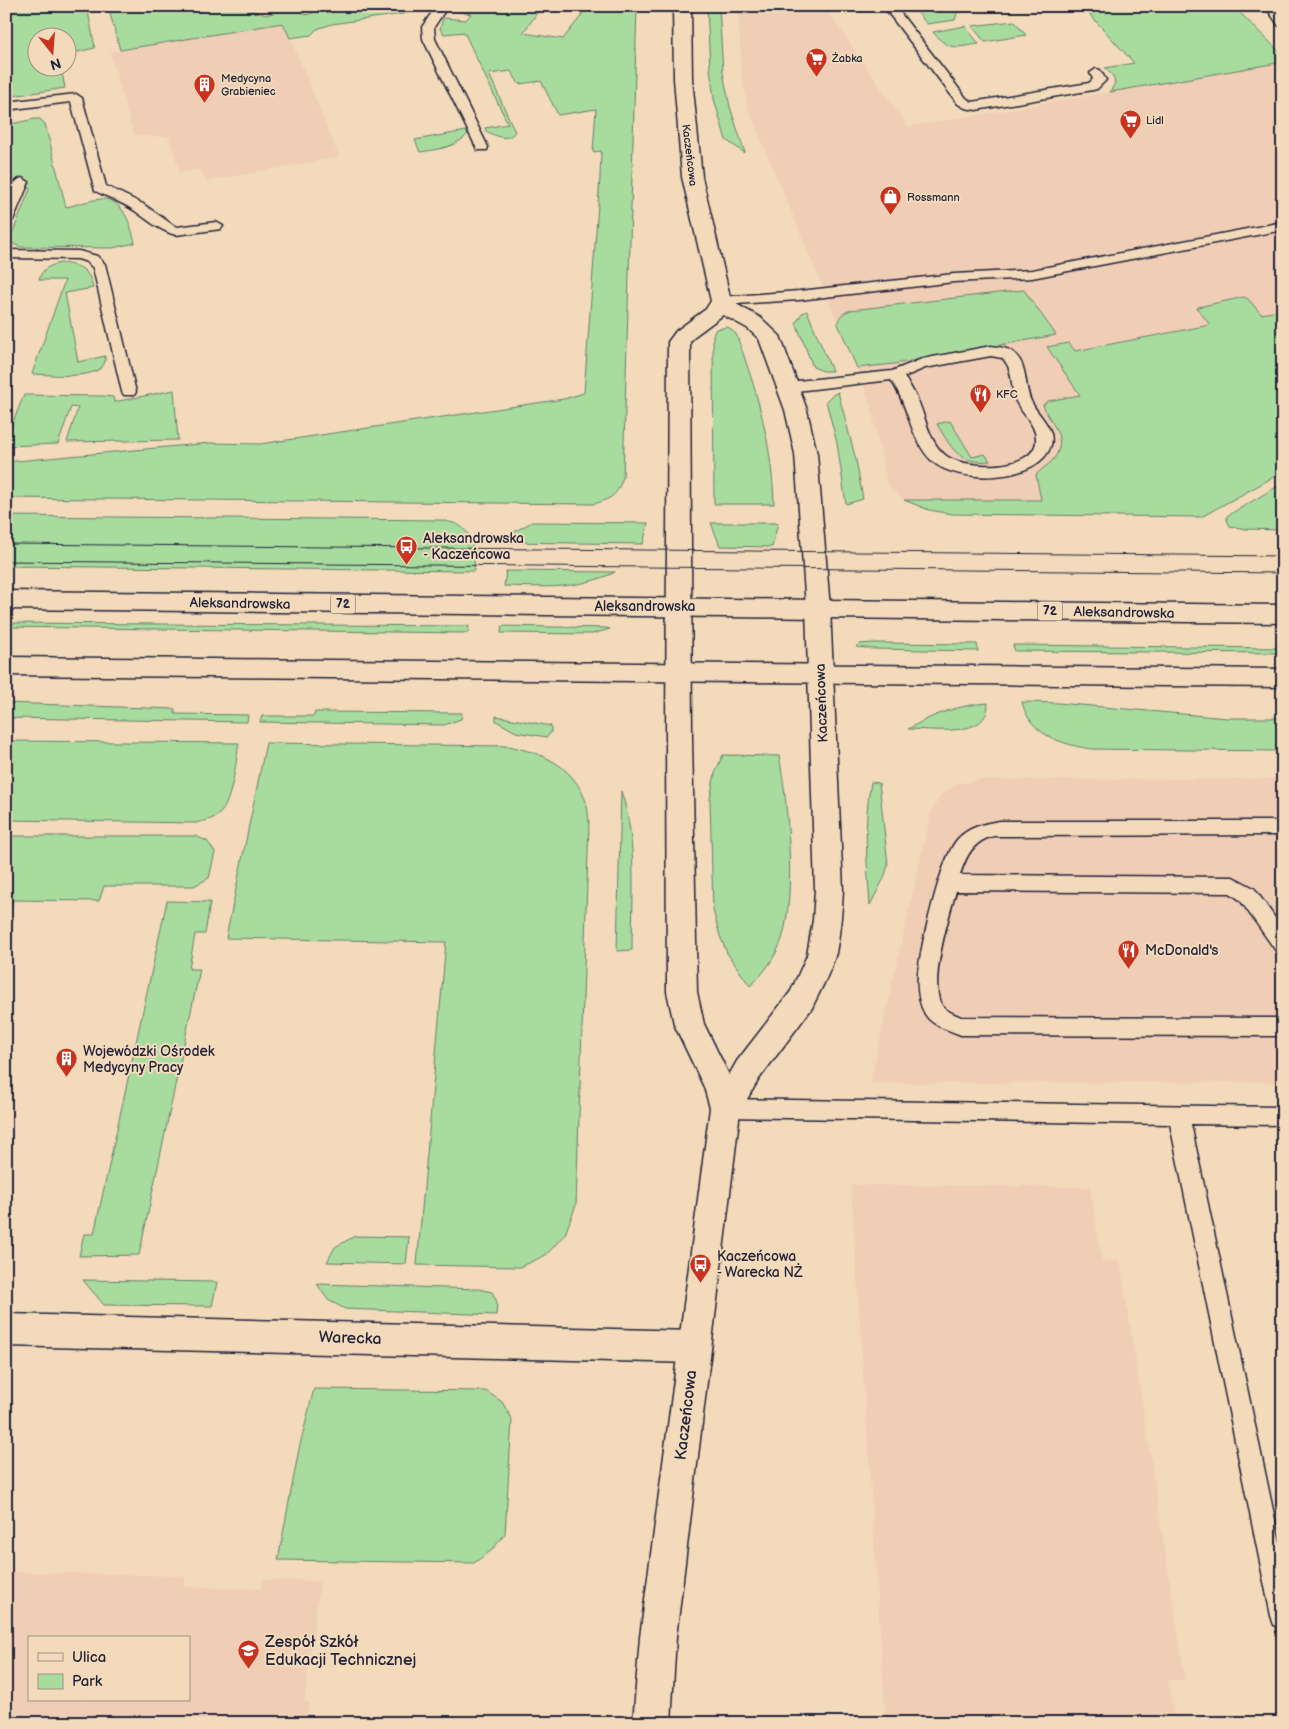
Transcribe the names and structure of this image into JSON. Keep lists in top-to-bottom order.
{
  "streets": {
    "street": [
      "Kaczeńcowa",
      "Aleksandrowska",
      "72",
      "Warecka"
    ]
  },
  "crossings": [
    ["Kaczeńcowa", "Aleksandrowska"],
    ["Kaczeńcowa", "Warecka"]
  ],
  "places": {
    "supermarket": ["Żabka", "Lidl"],
    "building": ["Medycyna Grabieniec", "Wojewódzki Ośrodek Medycyny Pracy"],
    "shop": ["Rossmann"],
    "restaurant": ["KFC", "McDonald's"],
    "bus stop": ["Aleksandrowska - Kaczeńcowa", "Kaczeńcowa - Warecka NŻ"],
    "school or university": ["Zespół Szkół Edukacji Technicznej"]
  },
  "legend": ["Ulica", "Park"],
  "north": "bottom"
}
